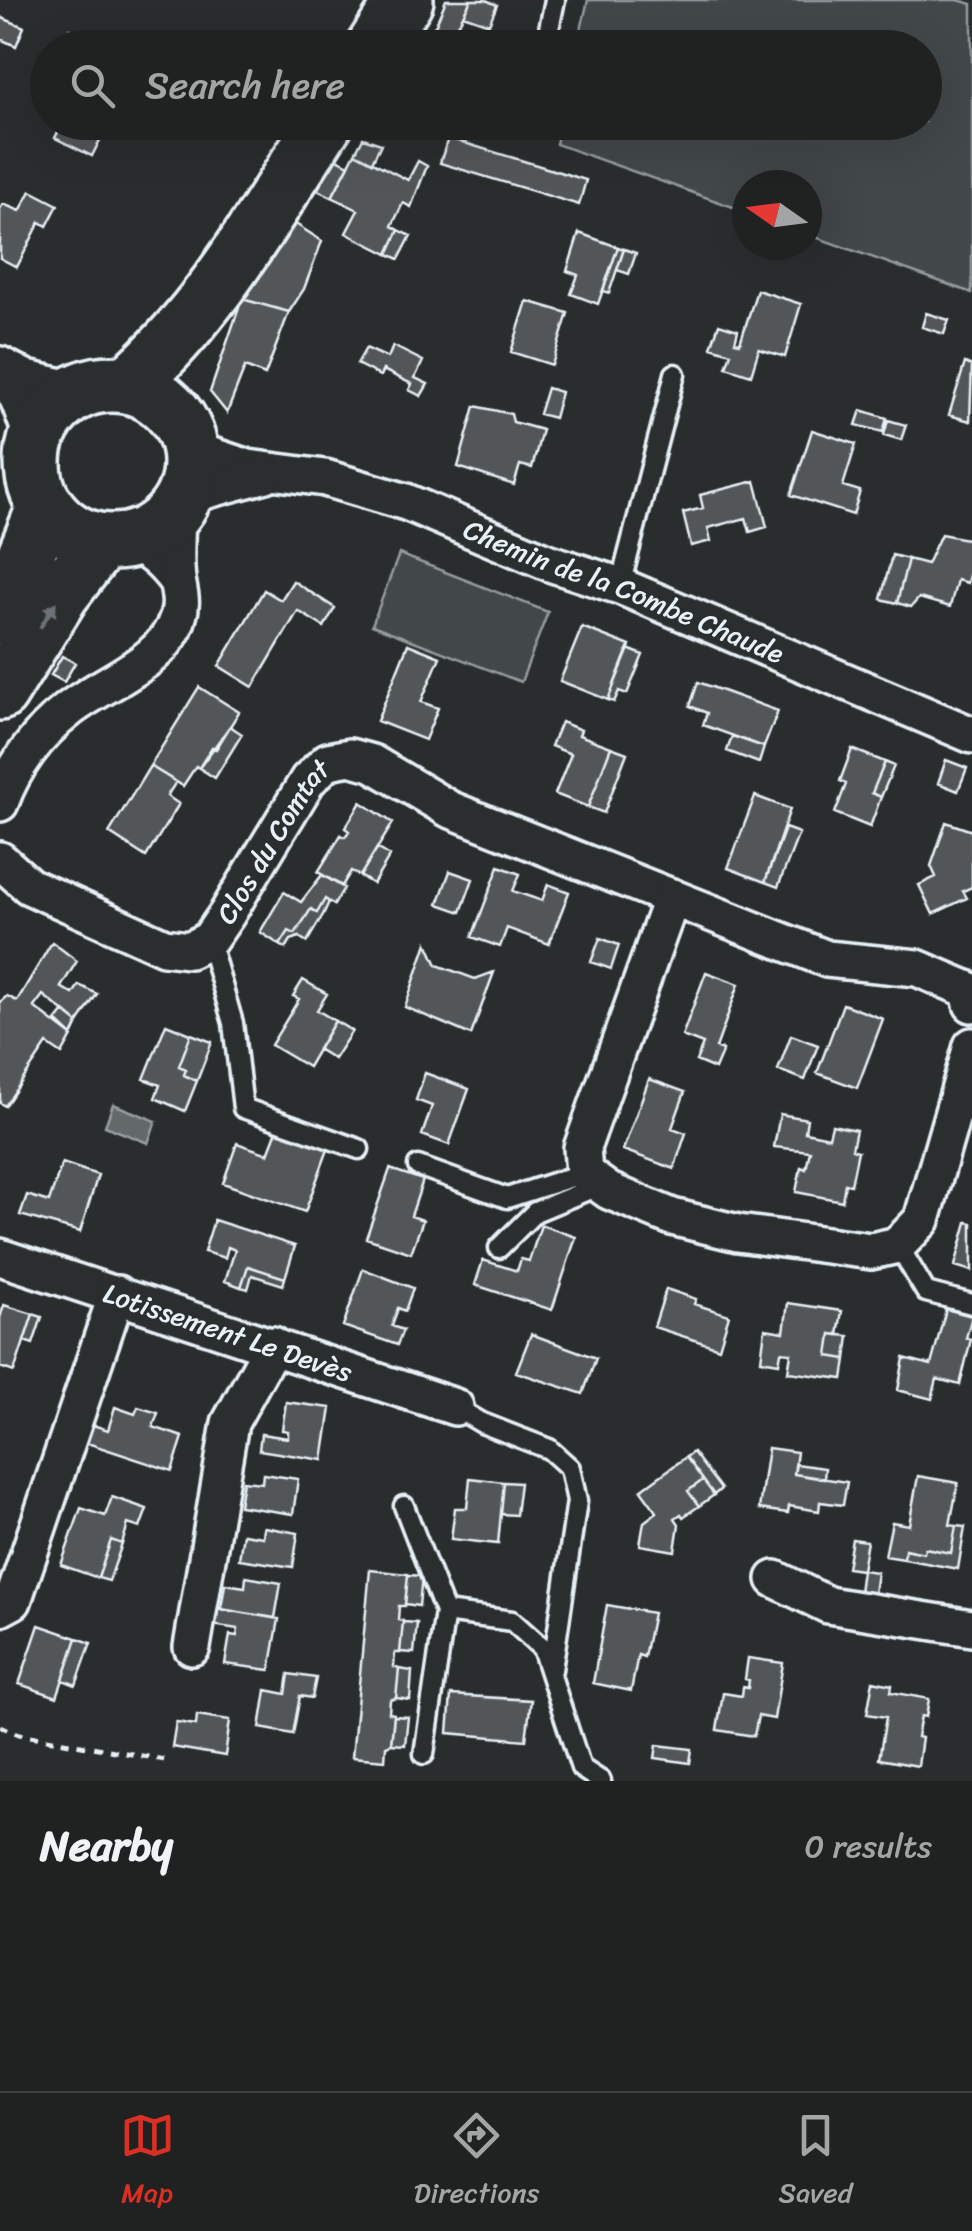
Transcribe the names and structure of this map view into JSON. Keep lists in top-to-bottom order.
{
  "streets": {
    "street": ["Chemin de la Combe Chaude", "Clos du Comtat", "Lotissement Le Devès"]
  },
  "north": "left",
  "page": {
    "search": "Search here",
    "heading": ["Nearby", "0 results"],
    "nav": ["Map", "Directions", "Saved"]
  }
}
